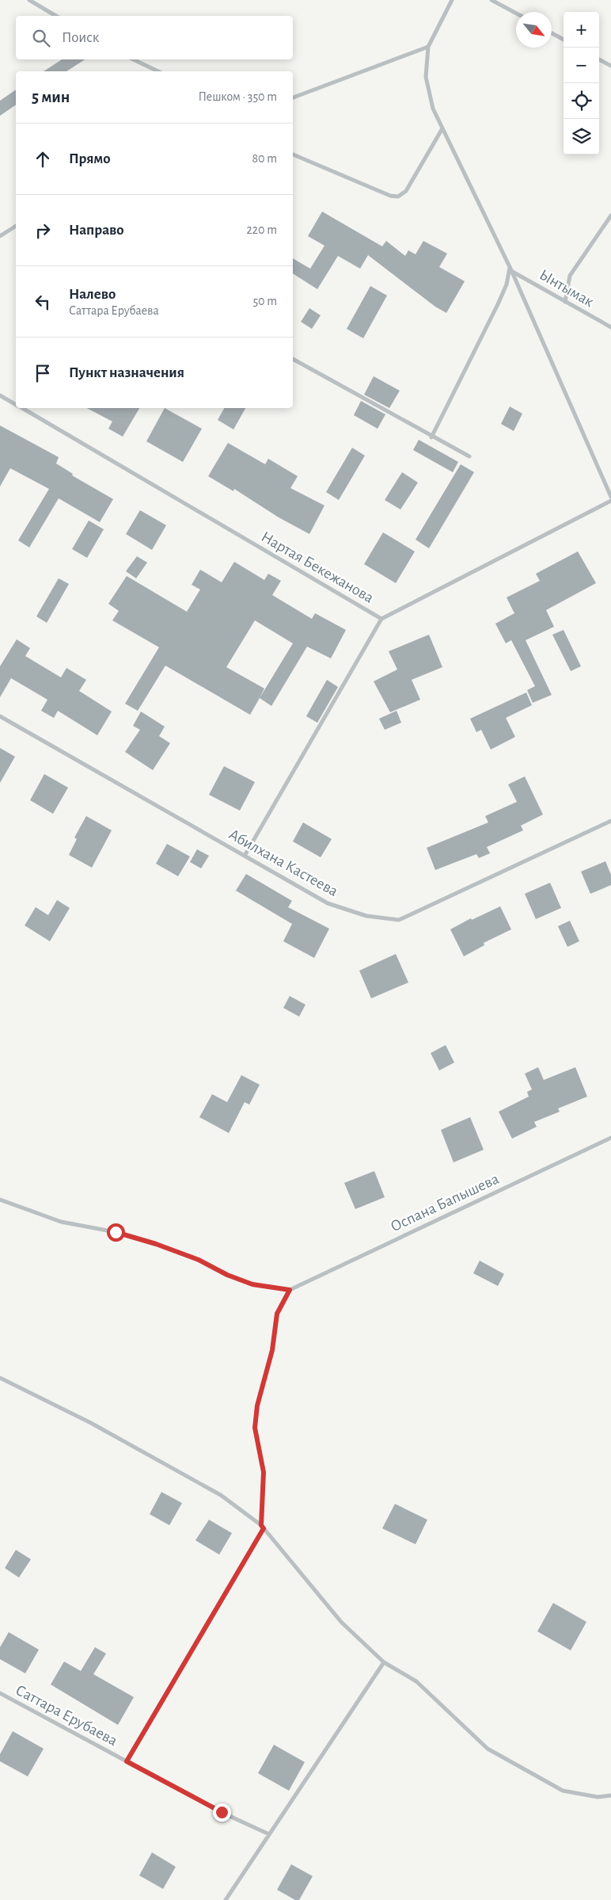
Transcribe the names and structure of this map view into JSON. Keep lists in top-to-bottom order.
{
  "streets": {
    "street": [
      "Ынтымак",
      "Нартая Бекежанова",
      "Абилхана Кастеева",
      "Оспана Бапышева",
      "Саттара Ерубаева"
    ]
  },
  "north": "bottom right",
  "page": {
    "map_buttons": ["+", "−"],
    "search": "Поиск",
    "heading": ["5 мин", "Пешком · 350 m"],
    "list": [
      ["Прямо", "80 m"],
      ["Направо", "220 m"],
      ["Налево", "Саттара Ерубаева", "50 m"],
      "Пункт назначения"
    ]
  }
}
